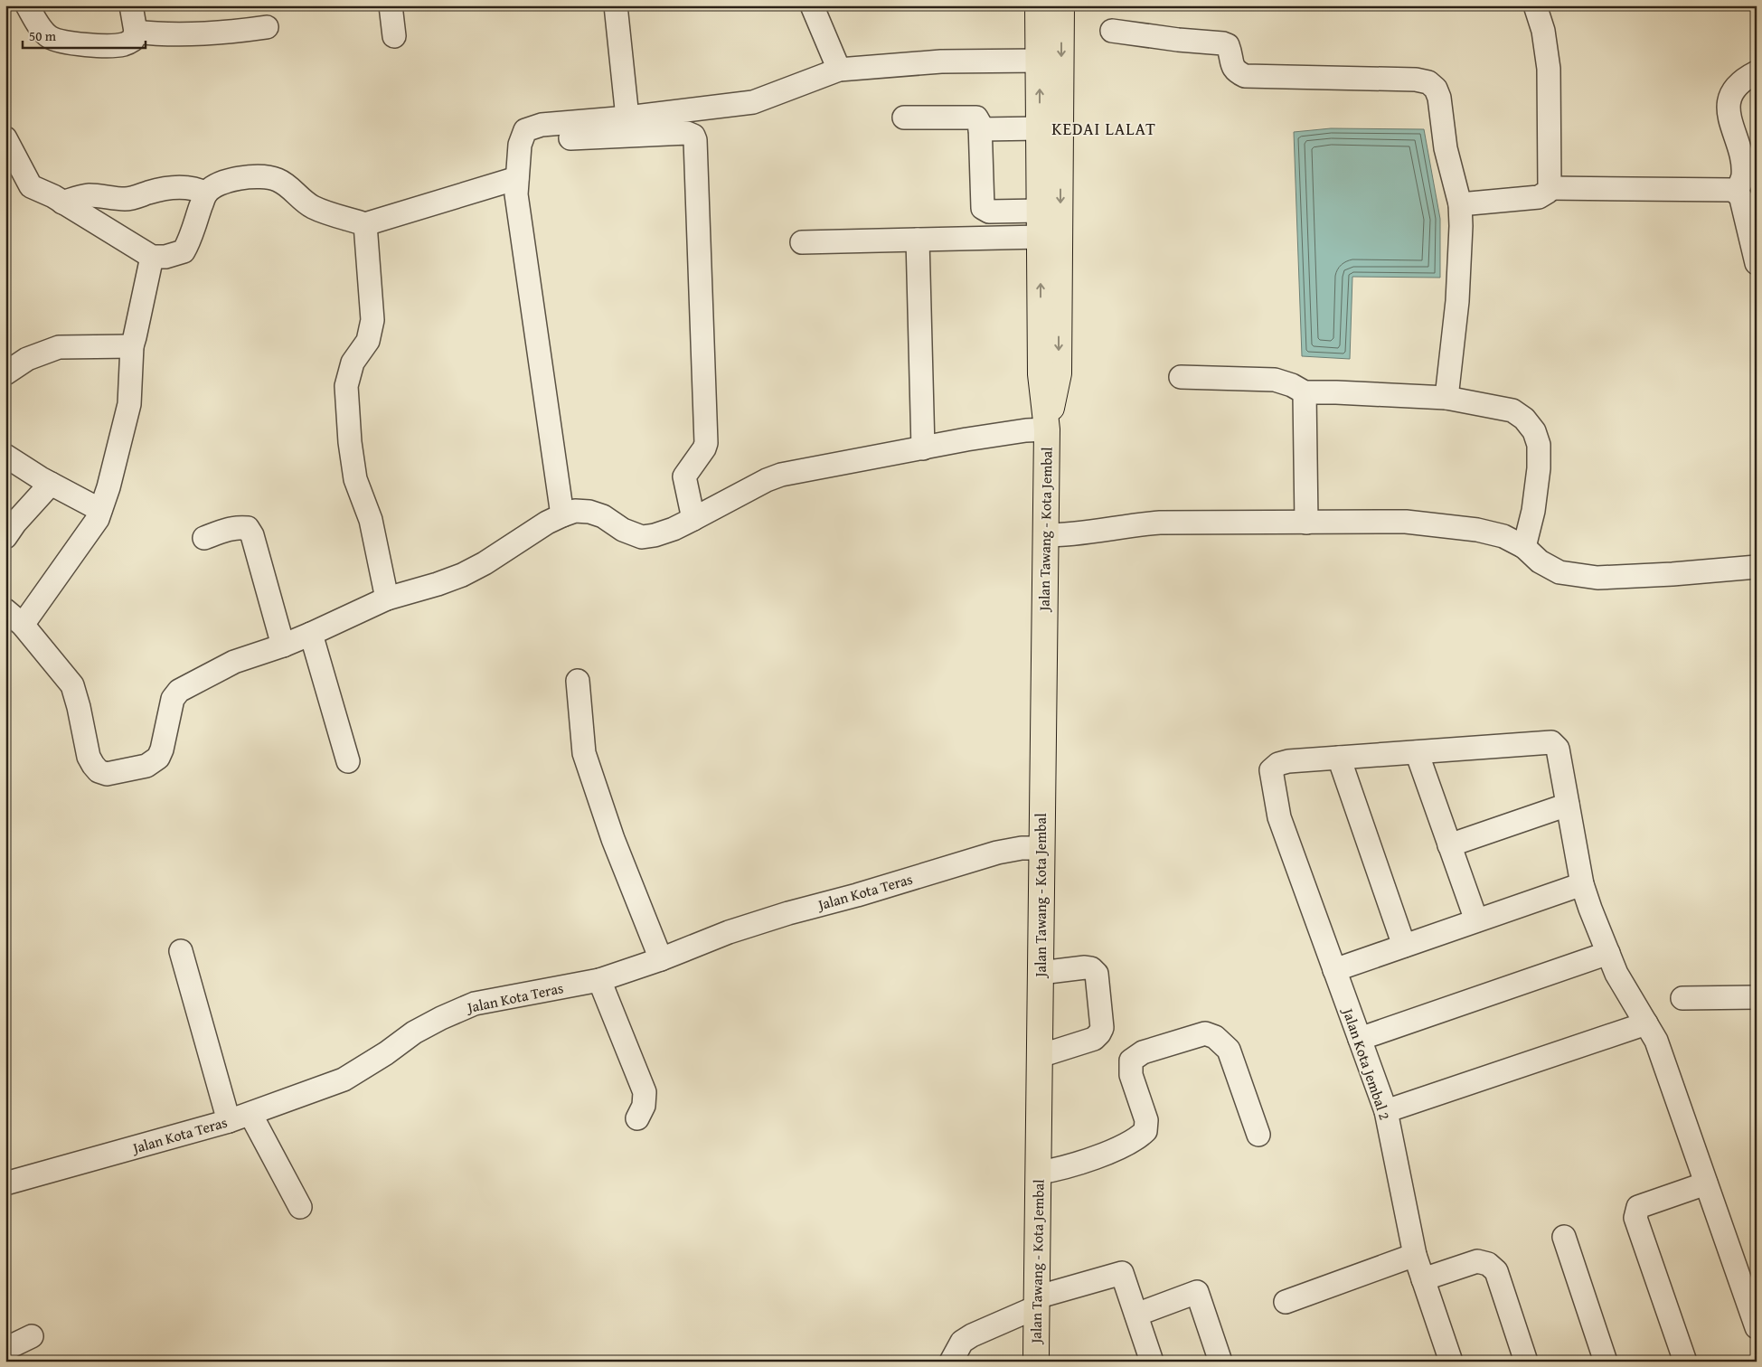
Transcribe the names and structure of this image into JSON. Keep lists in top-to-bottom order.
{
  "streets": {
    "main road": ["Jalan Tawang - Kota Jembal"],
    "street": ["Jalan Kota Teras", "Jalan Kota Jembal 2"]
  },
  "crossings": [
    ["Jalan Tawang - Kota Jembal", "Jalan Kota Teras"]
  ],
  "districts": ["KEDAI LALAT"],
  "scale_bar": "50 m"
}
